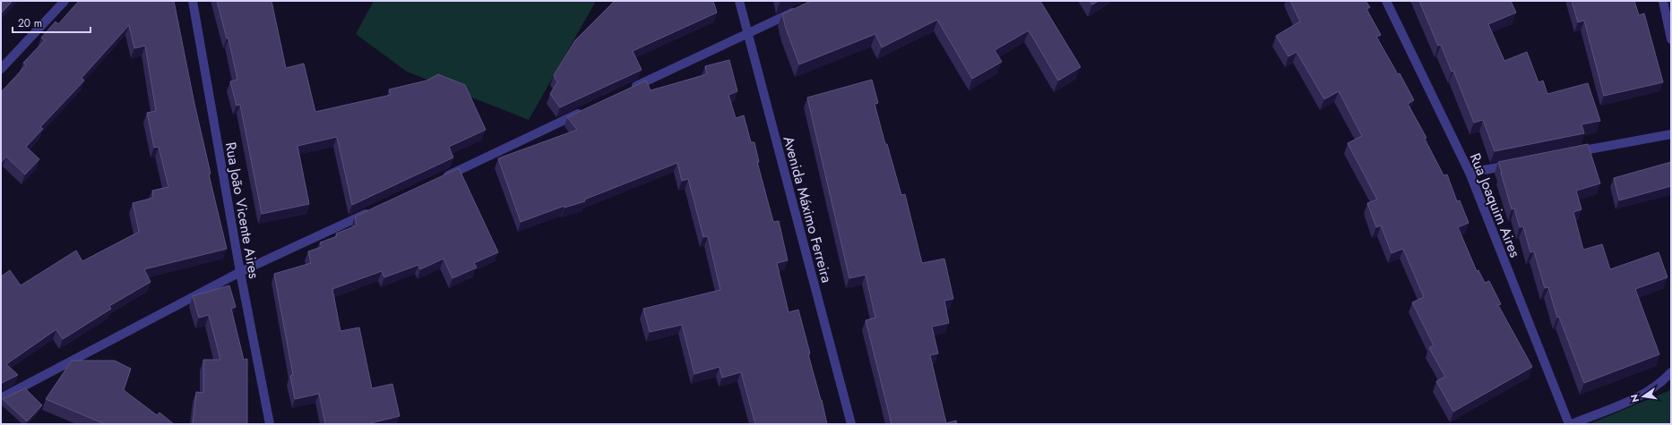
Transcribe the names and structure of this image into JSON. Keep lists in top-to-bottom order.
{
  "streets": {
    "street": ["Rua Joaquim Aires", "Avenida Máximo Ferreira", "Rua João Vicente Aires"]
  },
  "scale_bar": "20 m",
  "north": "left"
}
